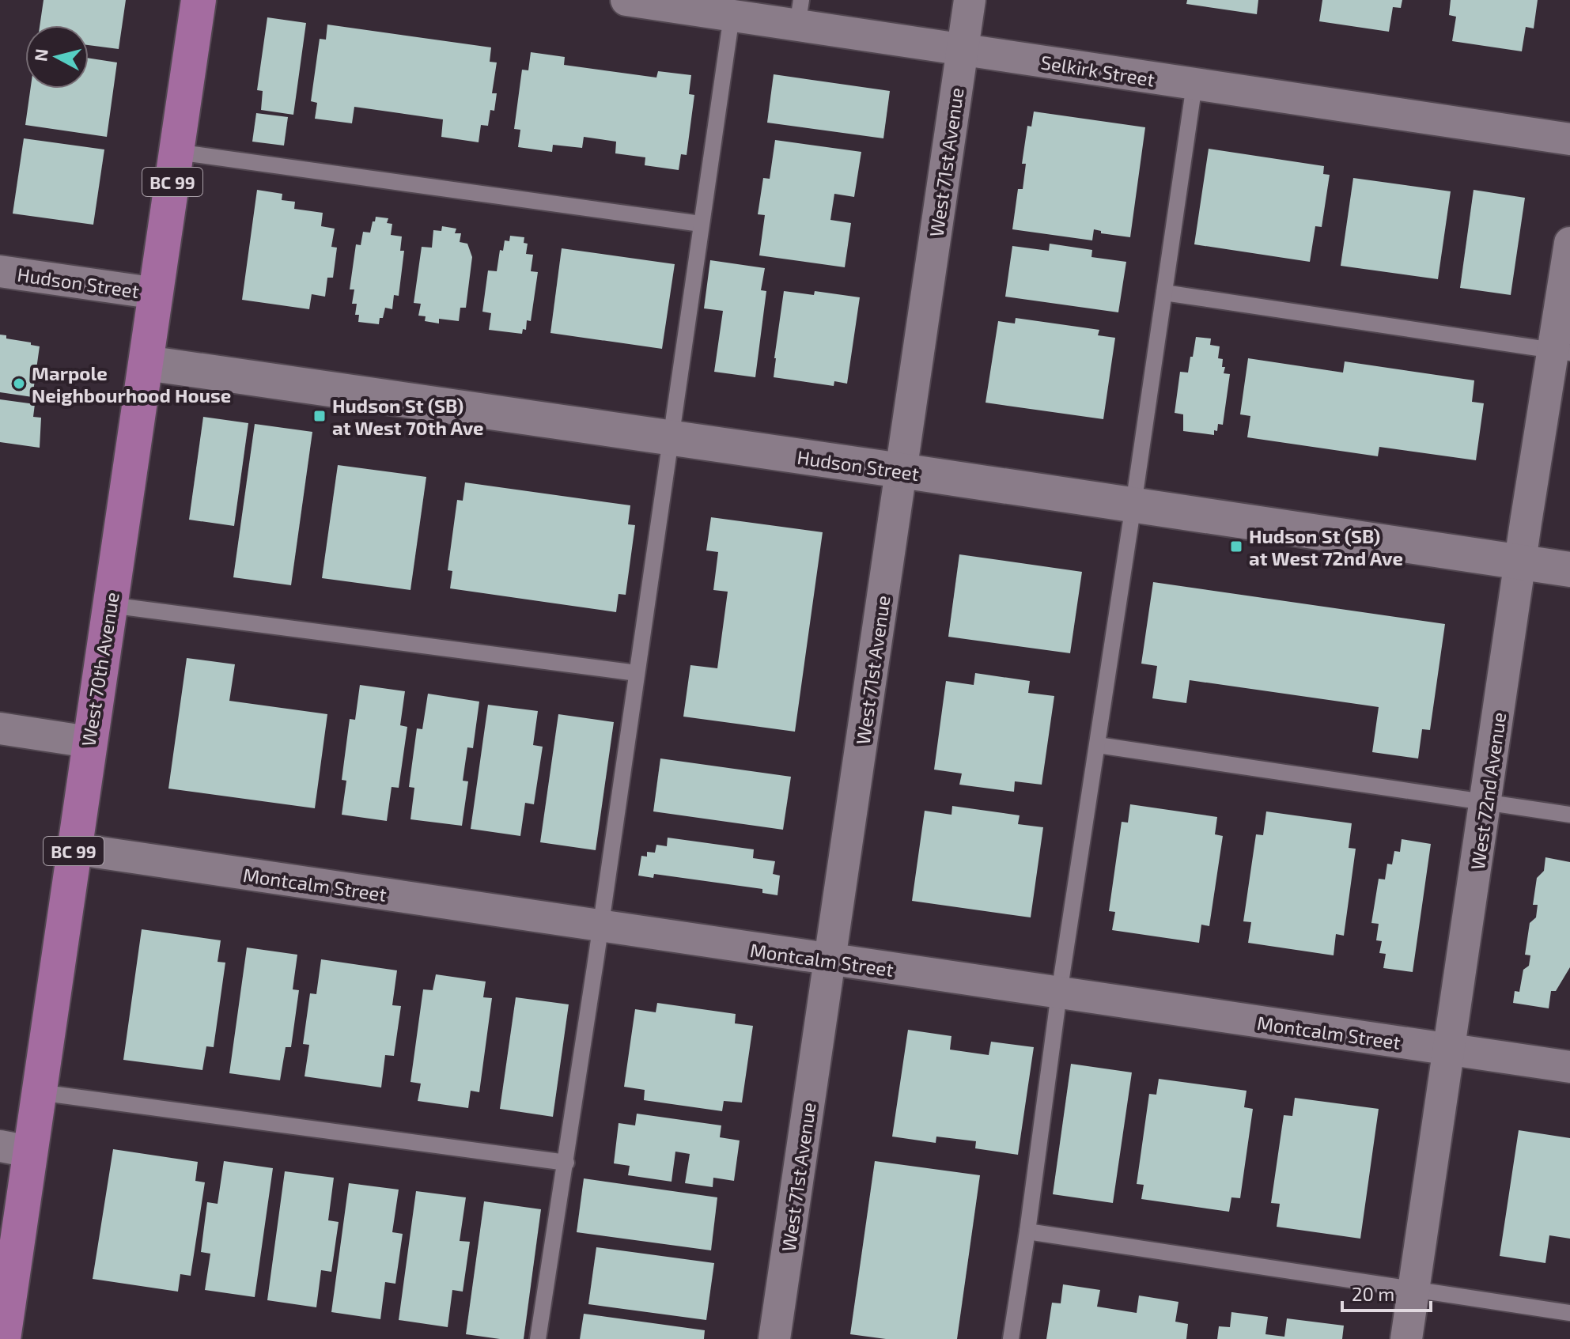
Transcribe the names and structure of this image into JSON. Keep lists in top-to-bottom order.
{
  "streets": {
    "highway": ["BC 99", "West 70th Avenue"],
    "street": [
      "Selkirk Street",
      "West 71st Avenue",
      "Hudson Street",
      "West 72nd Avenue",
      "Montcalm Street"
    ]
  },
  "crossings": [
    ["Selkirk Street", "West 71st Avenue"],
    ["West 71st Avenue", "Hudson Street"],
    ["West 71st Avenue", "Montcalm Street"],
    ["Hudson Street", "West 70th Avenue"],
    ["Hudson Street", "West 72nd Avenue"],
    ["West 70th Avenue", "Montcalm Street"],
    ["West 72nd Avenue", "Montcalm Street"]
  ],
  "places": {
    "other": ["Marpole Neighbourhood House"],
    "transit": ["Hudson St (SB) at West 70th Ave", "Hudson St (SB) at West 72nd Ave"]
  },
  "scale_bar": "20 m",
  "north": "left"
}
